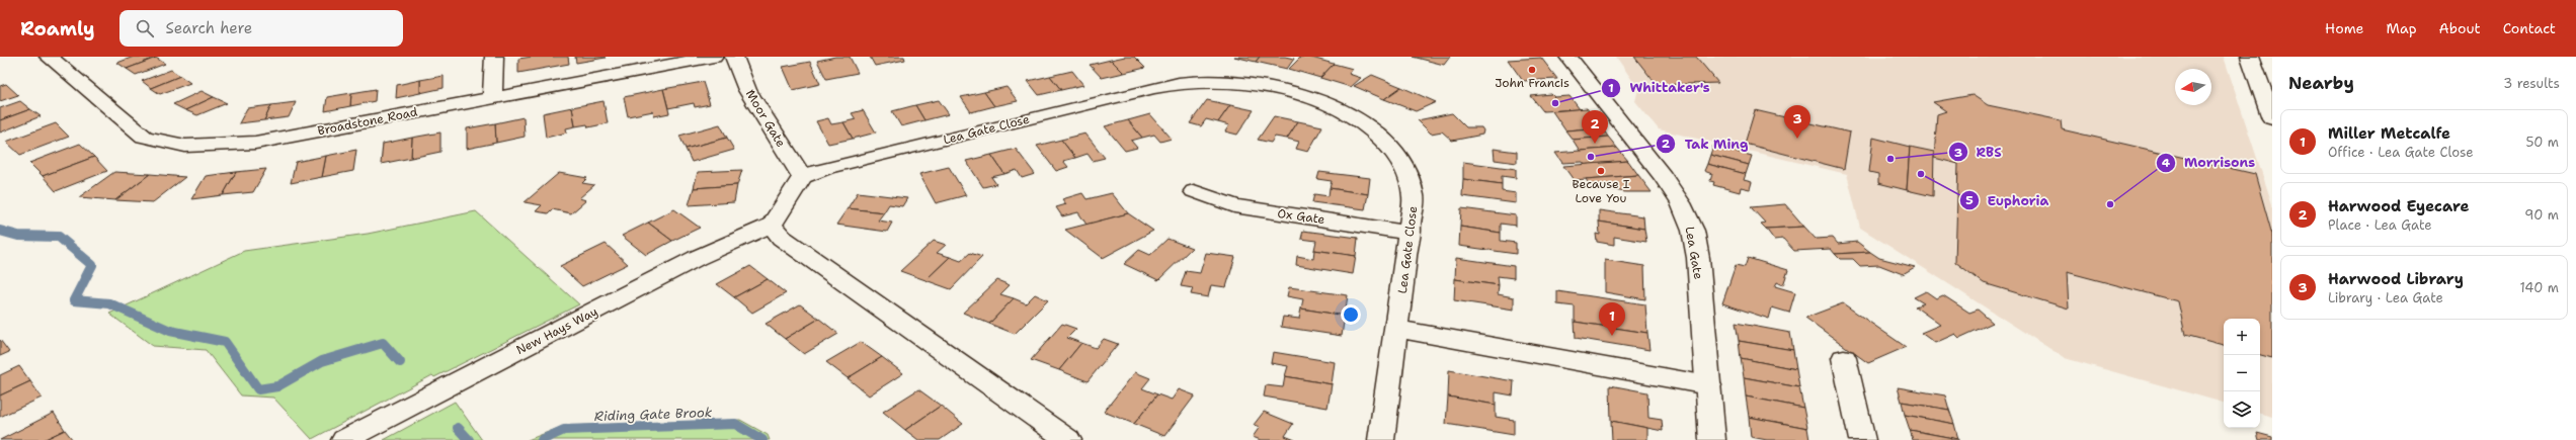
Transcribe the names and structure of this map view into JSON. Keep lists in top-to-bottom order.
{
  "streets": {
    "street": [
      "Moor Gate",
      "Broadstone Road",
      "Lea Gate Close",
      "Ox Gate",
      "Lea Gate",
      "New Hays Way"
    ]
  },
  "crossings": [
    ["Moor Gate", "Lea Gate Close"],
    ["Lea Gate Close", "Ox Gate"]
  ],
  "water": ["Riding Gate Brook"],
  "places": [
    "John Francis",
    "Whittaker's",
    "Tak Ming",
    "RBS",
    "Because I Love You",
    "Euphoria",
    "Morrisons"
  ],
  "north": "left",
  "page": {
    "header": "Roamly",
    "search": "Search here",
    "nav": [
      "Home",
      "Map",
      "About",
      "Contact"
    ],
    "heading": ["Nearby", "3 results"],
    "pins": ["3", "2", "1"],
    "list": [
      {
        "mark": "1",
        "name": "Miller Metcalfe",
        "note": "Office · Lea Gate Close",
        "value": "50 m"
      },
      {
        "mark": "2",
        "name": "Harwood Eyecare",
        "note": "Place · Lea Gate",
        "value": "90 m"
      },
      {
        "mark": "3",
        "name": "Harwood Library",
        "note": "Library · Lea Gate",
        "value": "140 m"
      }
    ],
    "map_buttons": ["+", "−"]
  }
}
